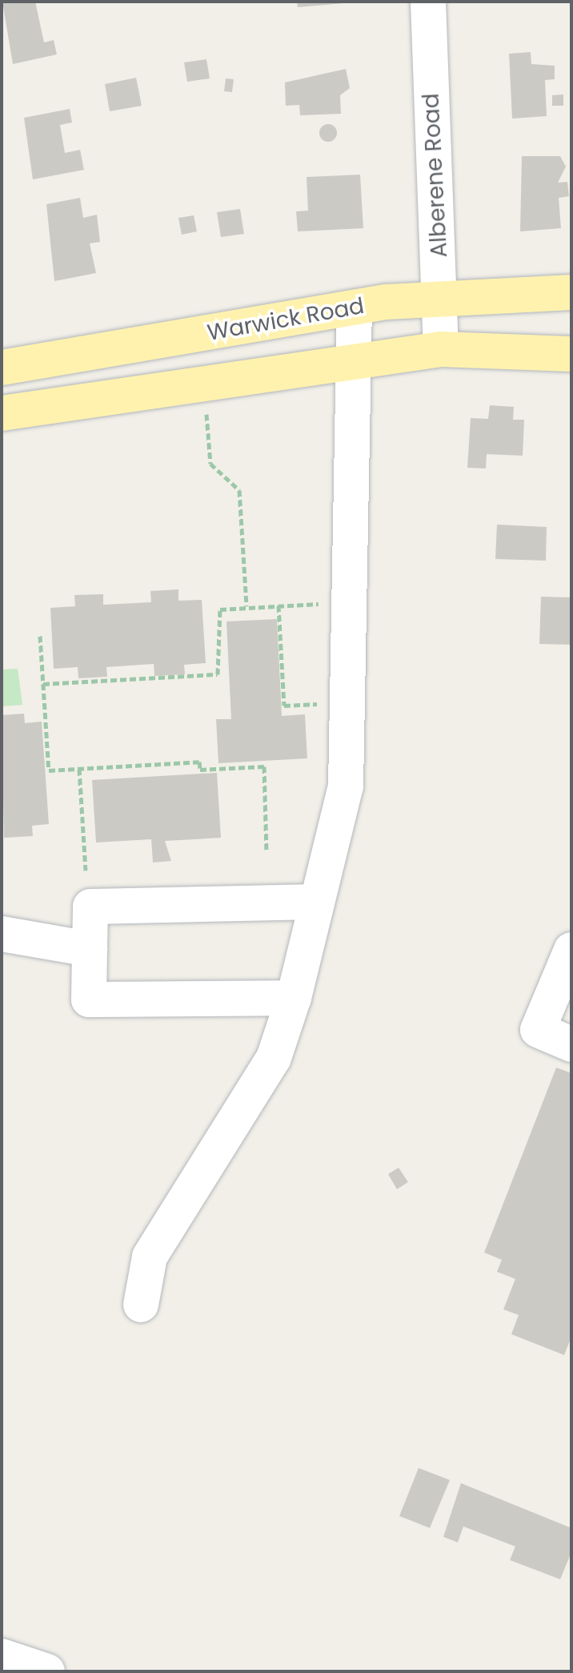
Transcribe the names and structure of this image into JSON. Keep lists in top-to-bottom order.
{
  "streets": {
    "main road": ["Warwick Road"],
    "street": ["Alberene Road"]
  },
  "crossings": [
    ["Alberene Road", "Warwick Road"]
  ]
}
